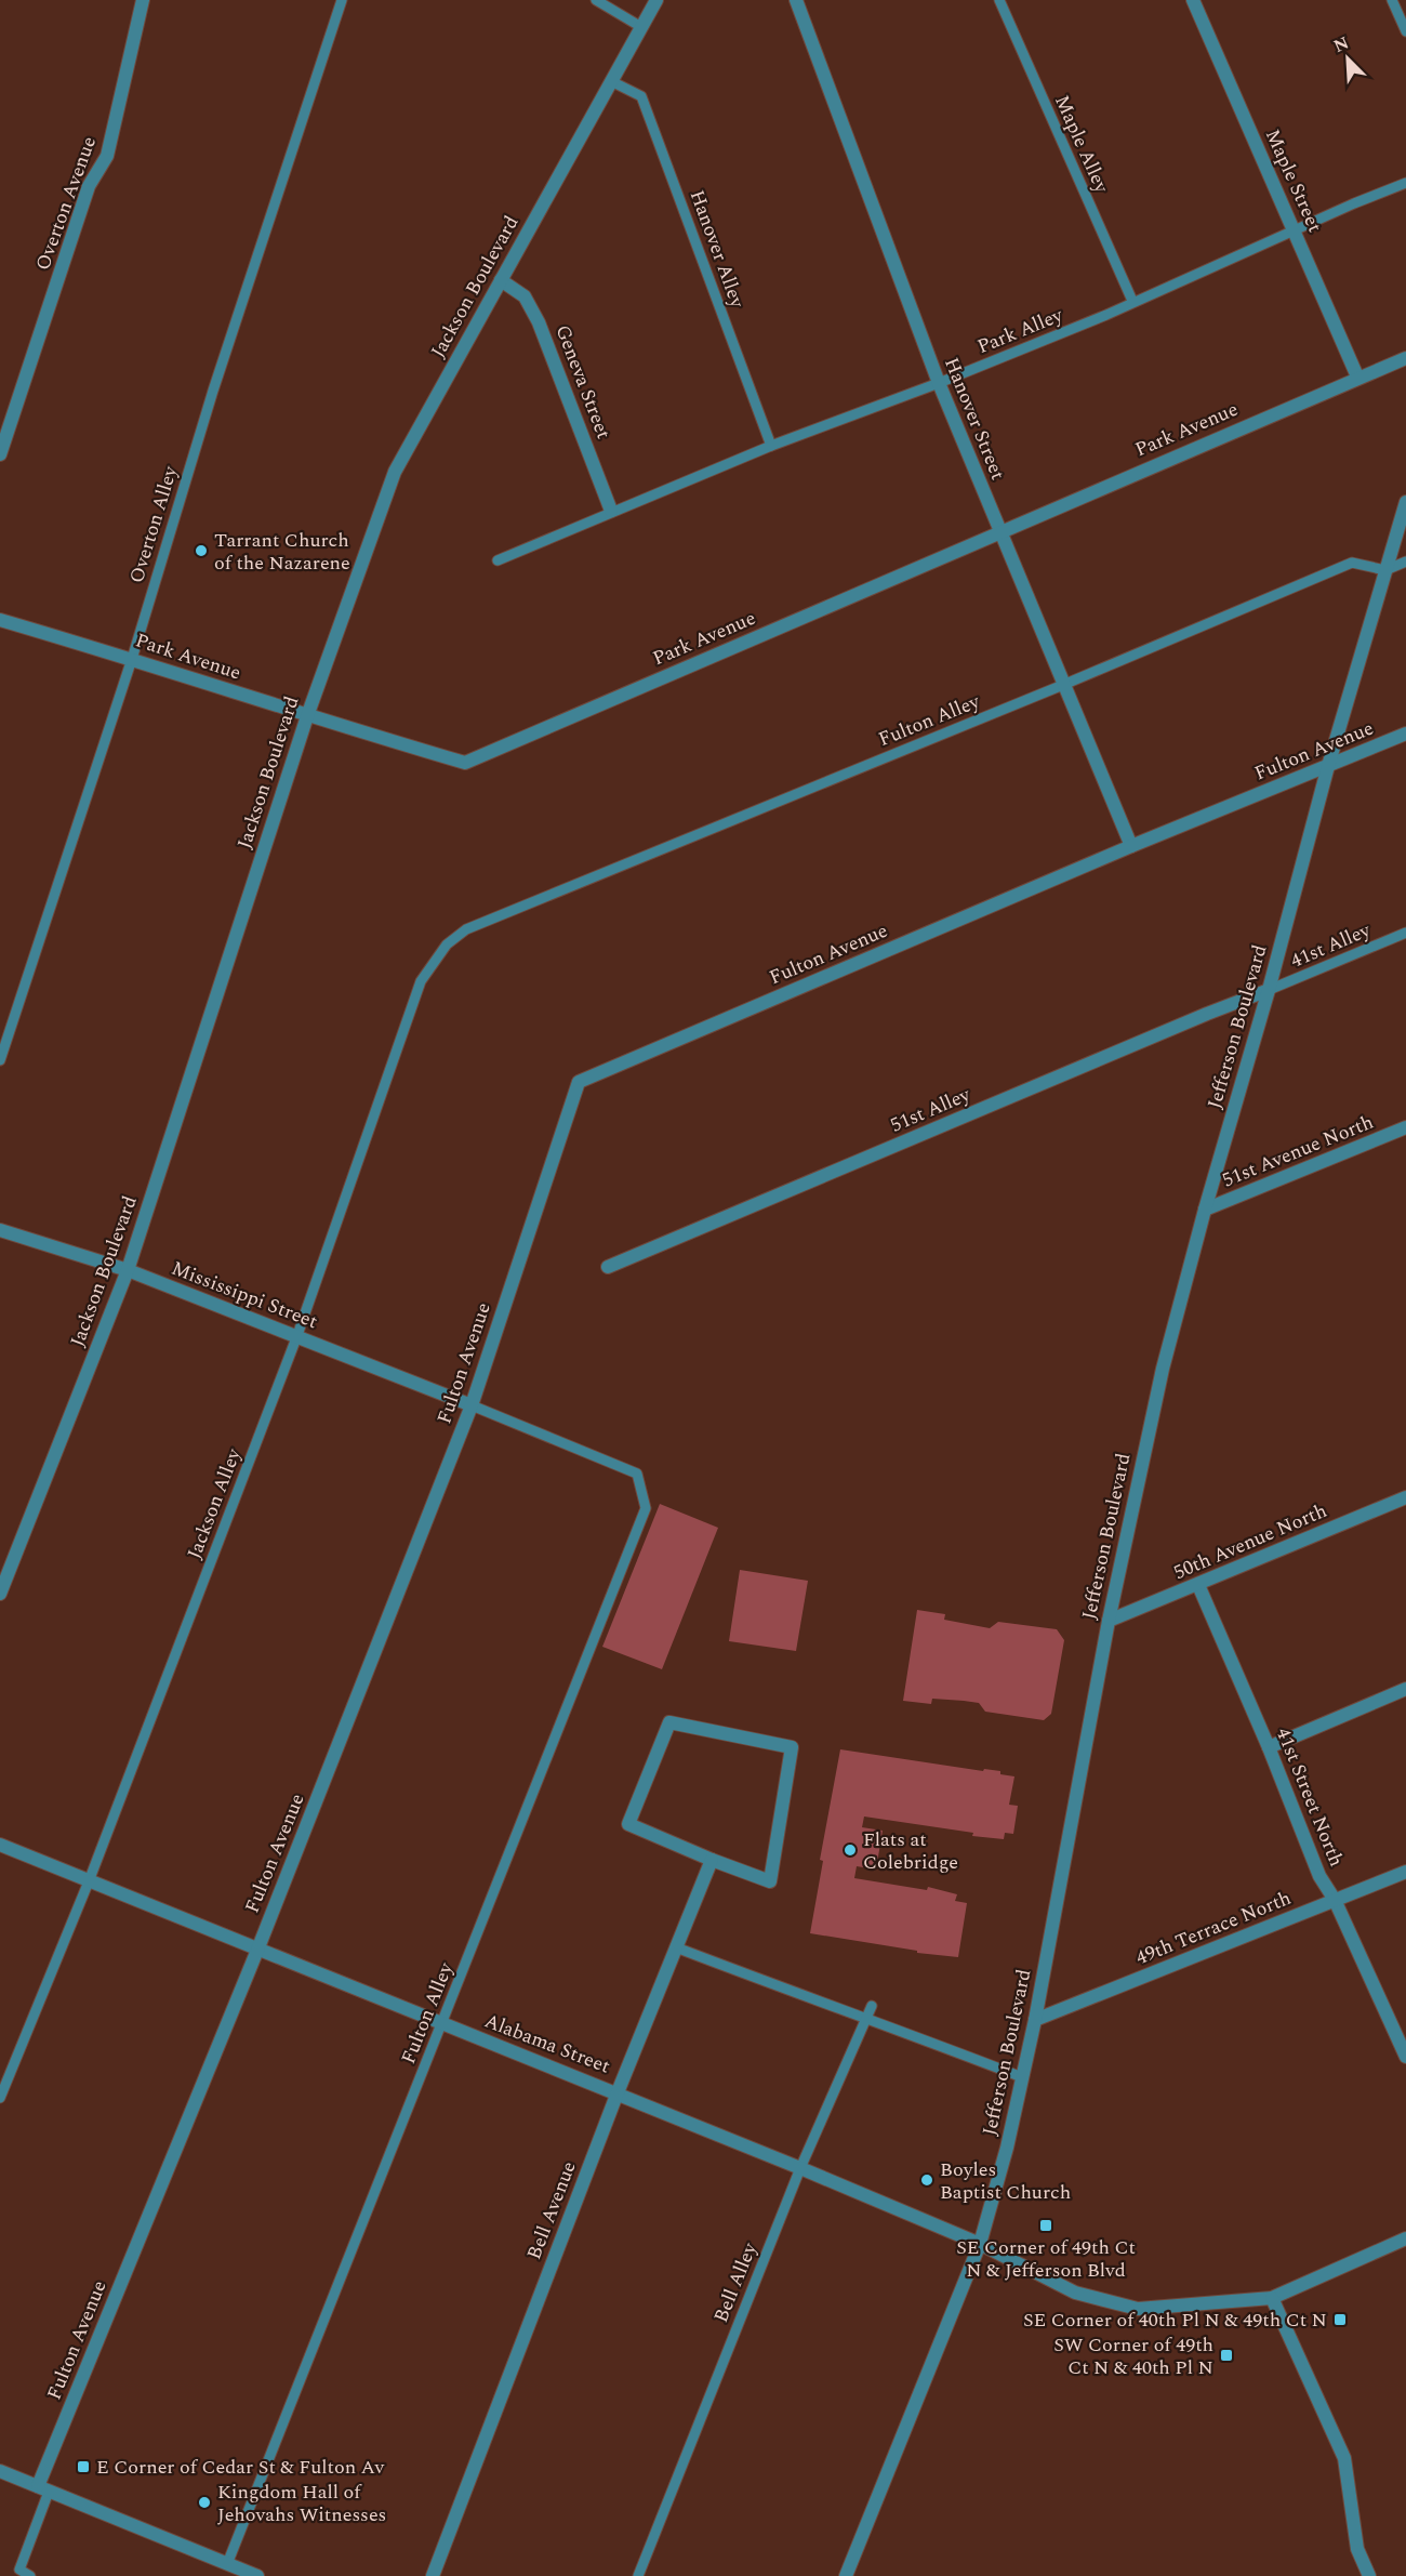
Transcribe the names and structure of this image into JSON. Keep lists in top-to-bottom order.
{
  "streets": {
    "street": [
      "Maple Street",
      "Overton Avenue",
      "Jackson Boulevard",
      "Geneva Street",
      "Hanover Street",
      "Park Avenue",
      "Fulton Avenue",
      "Jefferson Boulevard",
      "51st Alley",
      "51st Avenue North",
      "Mississippi Street",
      "50th Avenue North",
      "41st Street North",
      "49th Terrace North",
      "Alabama Street",
      "Bell Avenue"
    ],
    "lane": [
      "Maple Alley",
      "Hanover Alley",
      "Park Alley",
      "Overton Alley",
      "Fulton Alley",
      "41st Alley",
      "Jackson Alley",
      "Bell Alley"
    ]
  },
  "crossings": [
    ["Maple Alley", "Park Alley"],
    ["Maple Street", "Park Alley"],
    ["Maple Street", "Park Avenue"],
    ["Hanover Alley", "Jackson Boulevard"],
    ["Hanover Alley", "Park Alley"],
    ["Jackson Boulevard", "Geneva Street"],
    ["Jackson Boulevard", "Park Avenue"],
    ["Jackson Boulevard", "Mississippi Street"],
    ["Park Alley", "Geneva Street"],
    ["Park Alley", "Hanover Street"],
    ["Hanover Street", "Park Avenue"],
    ["Hanover Street", "Fulton Alley"],
    ["Hanover Street", "Fulton Avenue"],
    ["Park Avenue", "Overton Alley"],
    ["Fulton Alley", "Fulton Avenue"],
    ["Fulton Alley", "Jefferson Boulevard"],
    ["Fulton Alley", "Mississippi Street"],
    ["Fulton Alley", "Jackson Alley"],
    ["Fulton Alley", "Alabama Street"],
    ["Fulton Avenue", "Jefferson Boulevard"],
    ["Fulton Avenue", "Mississippi Street"],
    ["Fulton Avenue", "Alabama Street"],
    ["41st Alley", "Jefferson Boulevard"],
    ["41st Alley", "51st Alley"],
    ["Jefferson Boulevard", "51st Alley"],
    ["Jefferson Boulevard", "51st Avenue North"],
    ["Jefferson Boulevard", "50th Avenue North"],
    ["Jefferson Boulevard", "49th Terrace North"],
    ["Jefferson Boulevard", "Alabama Street"],
    ["Mississippi Street", "Jackson Alley"],
    ["Jackson Alley", "Alabama Street"],
    ["50th Avenue North", "41st Street North"],
    ["41st Street North", "49th Terrace North"],
    ["Alabama Street", "Bell Avenue"],
    ["Alabama Street", "Bell Alley"]
  ],
  "places": {
    "other": [
      "Tarrant Church of the Nazarene",
      "Flats at Colebridge",
      "Boyles Baptist Church",
      "Kingdom Hall of Jehovahs Witnesses"
    ],
    "transit": [
      "SE Corner of 49th Ct N & Jefferson Blvd",
      "SE Corner of 40th Pl N & 49th Ct N",
      "SW Corner of 49th Ct N & 40th Pl N",
      "E Corner of Cedar St & Fulton Av"
    ]
  },
  "north": "top left"
}
